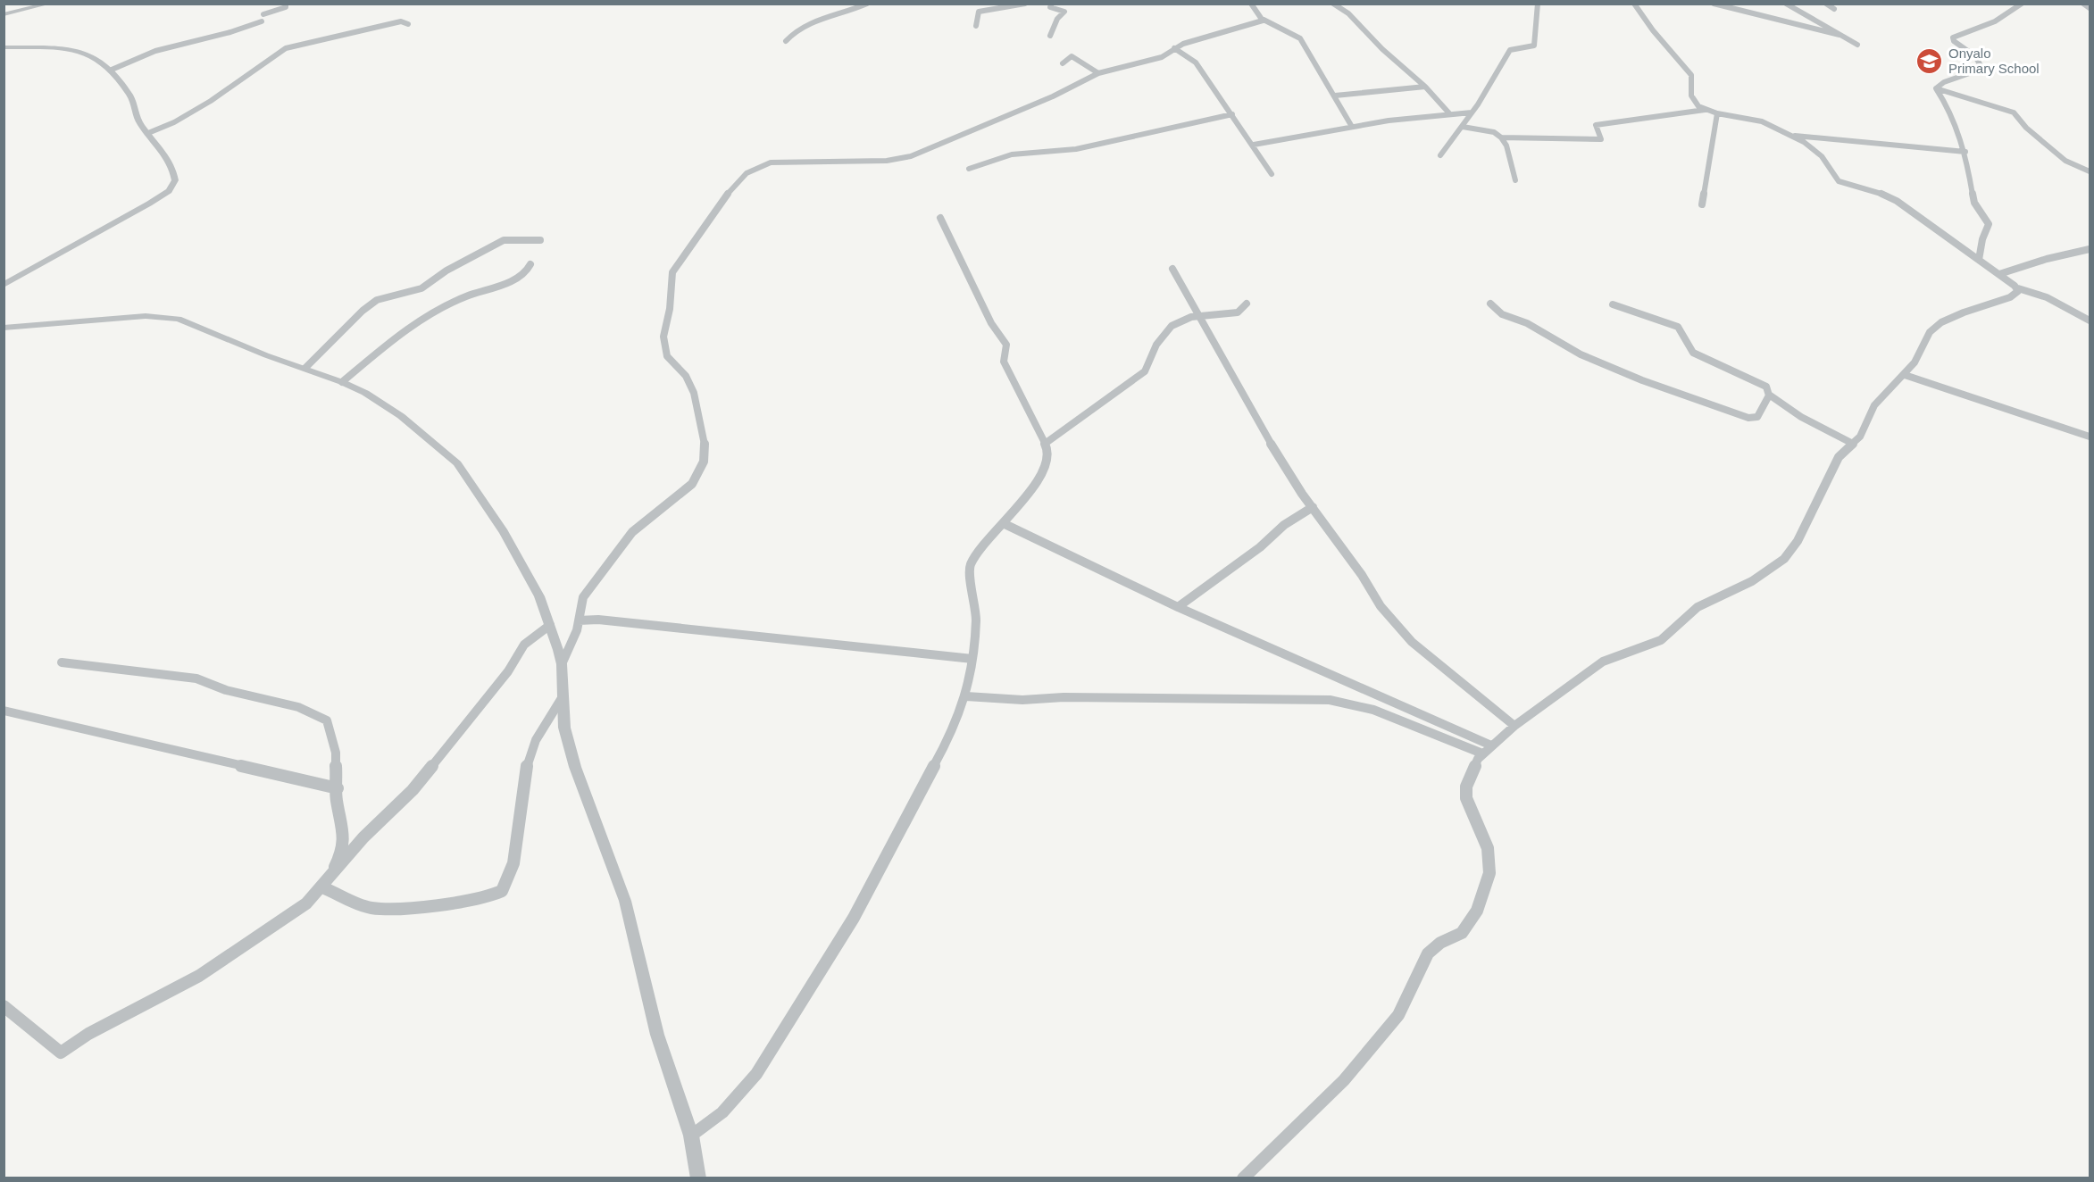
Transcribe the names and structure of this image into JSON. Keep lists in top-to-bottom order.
{
  "places": {
    "school or university": ["Onyalo Primary School"]
  }
}
